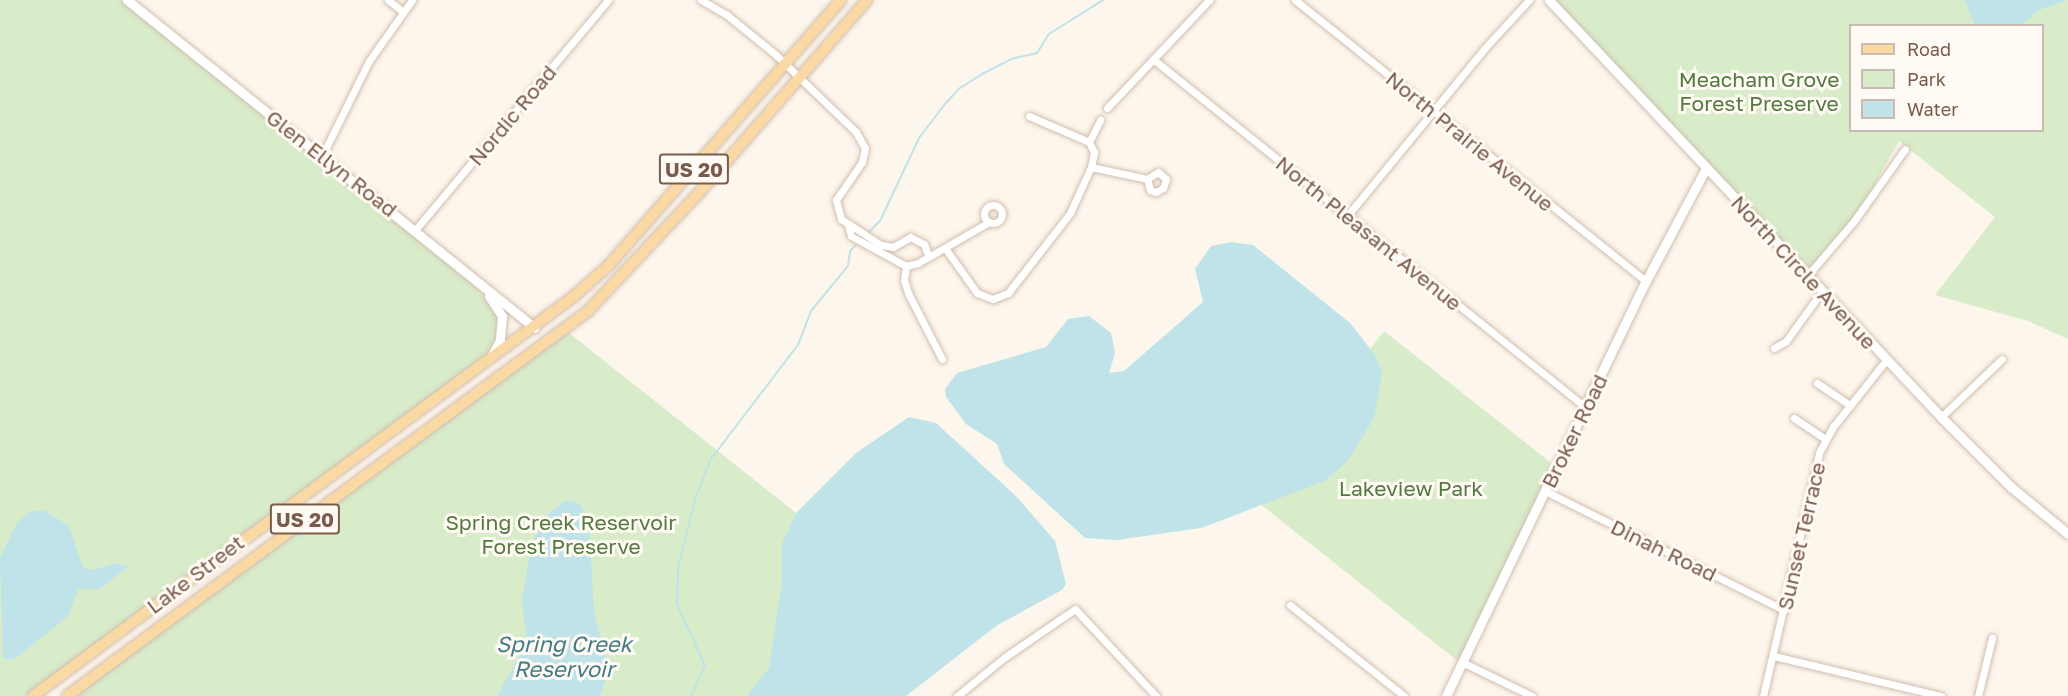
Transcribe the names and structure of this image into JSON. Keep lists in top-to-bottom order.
{
  "streets": {
    "main road": ["US 20", "Lake Street"],
    "street": [
      "Nordic Road",
      "North Prairie Avenue",
      "Glen Ellyn Road",
      "North Pleasant Avenue",
      "North Circle Avenue",
      "Broker Road",
      "Sunset Terrace",
      "Dinah Road"
    ]
  },
  "crossings": [
    ["Nordic Road", "Glen Ellyn Road"],
    ["North Prairie Avenue", "Broker Road"],
    ["Glen Ellyn Road", "US 20"],
    ["Glen Ellyn Road", "Lake Street"],
    ["US 20", "Lake Street"],
    ["North Pleasant Avenue", "Broker Road"],
    ["North Circle Avenue", "Broker Road"],
    ["North Circle Avenue", "Sunset Terrace"],
    ["Broker Road", "Dinah Road"],
    ["Sunset Terrace", "Dinah Road"]
  ],
  "water": ["Spring Creek Reservoir"],
  "parks": ["Meacham Grove Forest Preserve", "Lakeview Park", "Spring Creek Reservoir Forest Preserve"],
  "legend": ["Road", "Park", "Water"]
}
